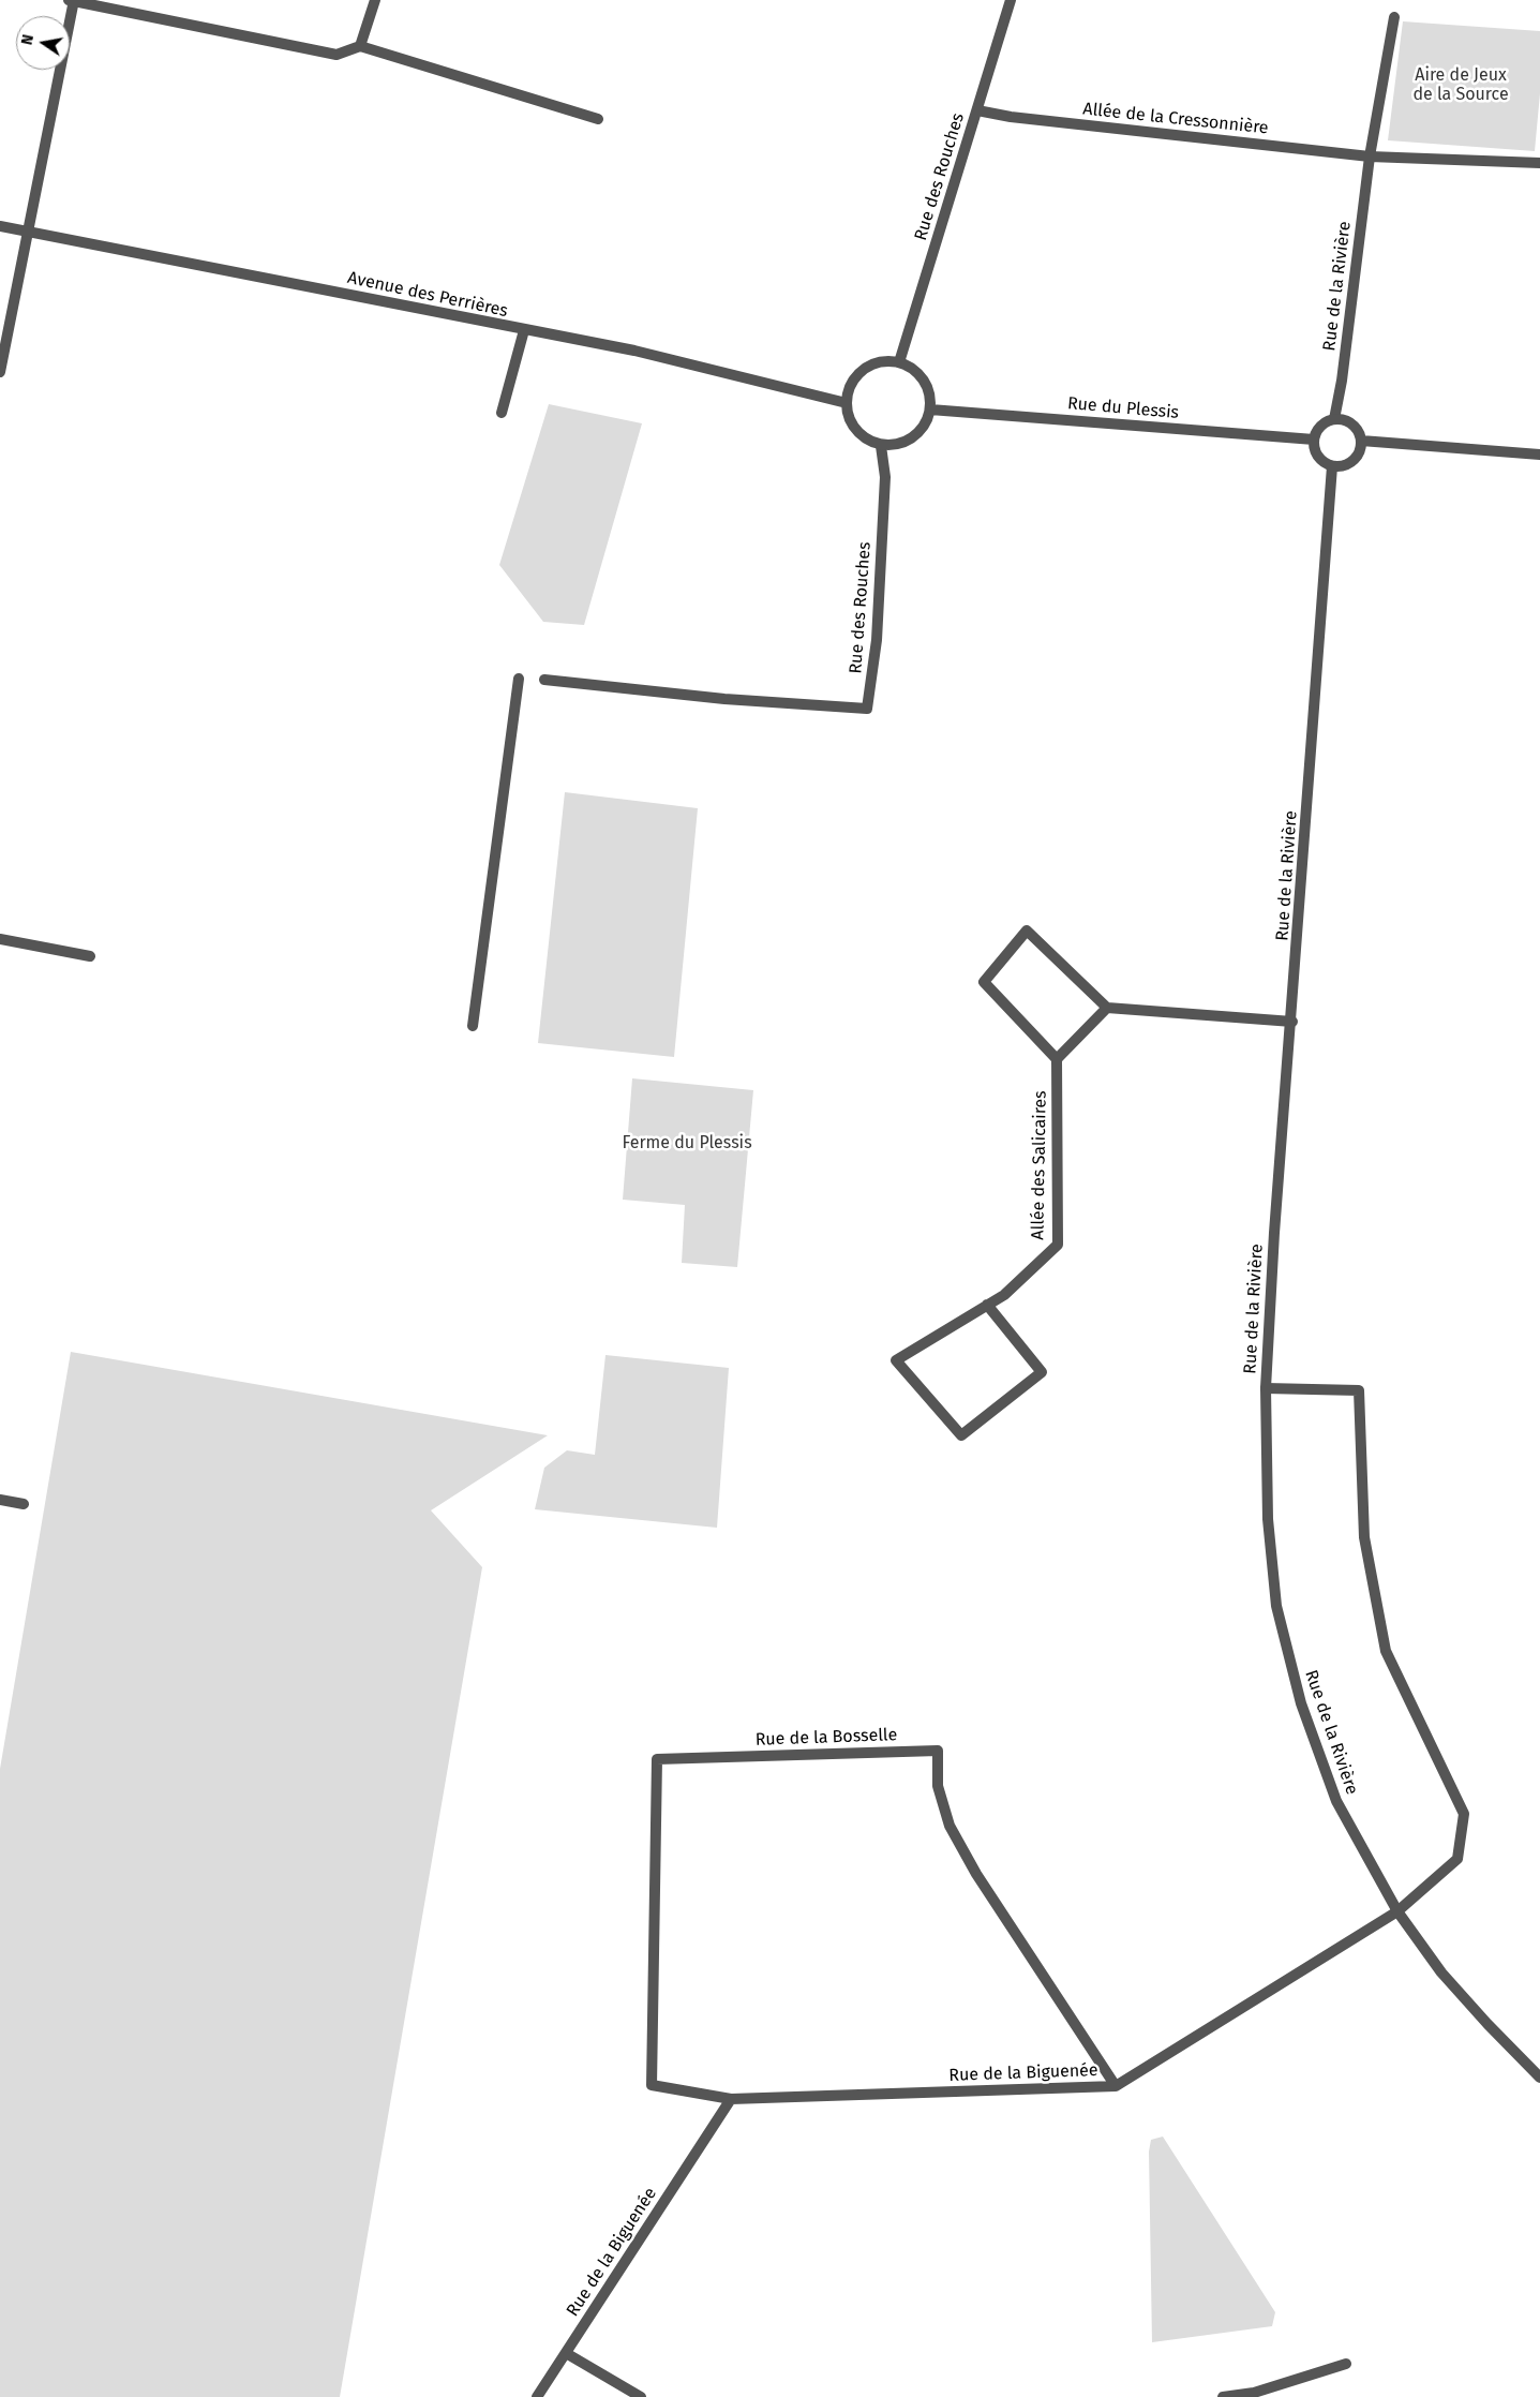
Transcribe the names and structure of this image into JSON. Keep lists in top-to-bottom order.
{
  "streets": {
    "street": [
      "Allée de la Cressonnière",
      "Rue des Rouches",
      "Rue de la Rivière",
      "Avenue des Perrières",
      "Rue du Plessis",
      "Allée des Salicaires",
      "Rue de la Bosselle",
      "Rue de la Biguenée"
    ]
  },
  "crossings": [
    ["Allée de la Cressonnière", "Rue des Rouches"],
    ["Allée de la Cressonnière", "Rue de la Rivière"],
    ["Rue des Rouches", "Avenue des Perrières"],
    ["Rue des Rouches", "Rue du Plessis"],
    ["Rue de la Rivière", "Rue du Plessis"],
    ["Rue de la Rivière", "Rue de la Biguenée"],
    ["Avenue des Perrières", "Rue du Plessis"],
    ["Rue de la Bosselle", "Rue de la Biguenée"]
  ],
  "parks": ["Aire de Jeux de la Source", "Ferme du Plessis"],
  "north": "left"
}
